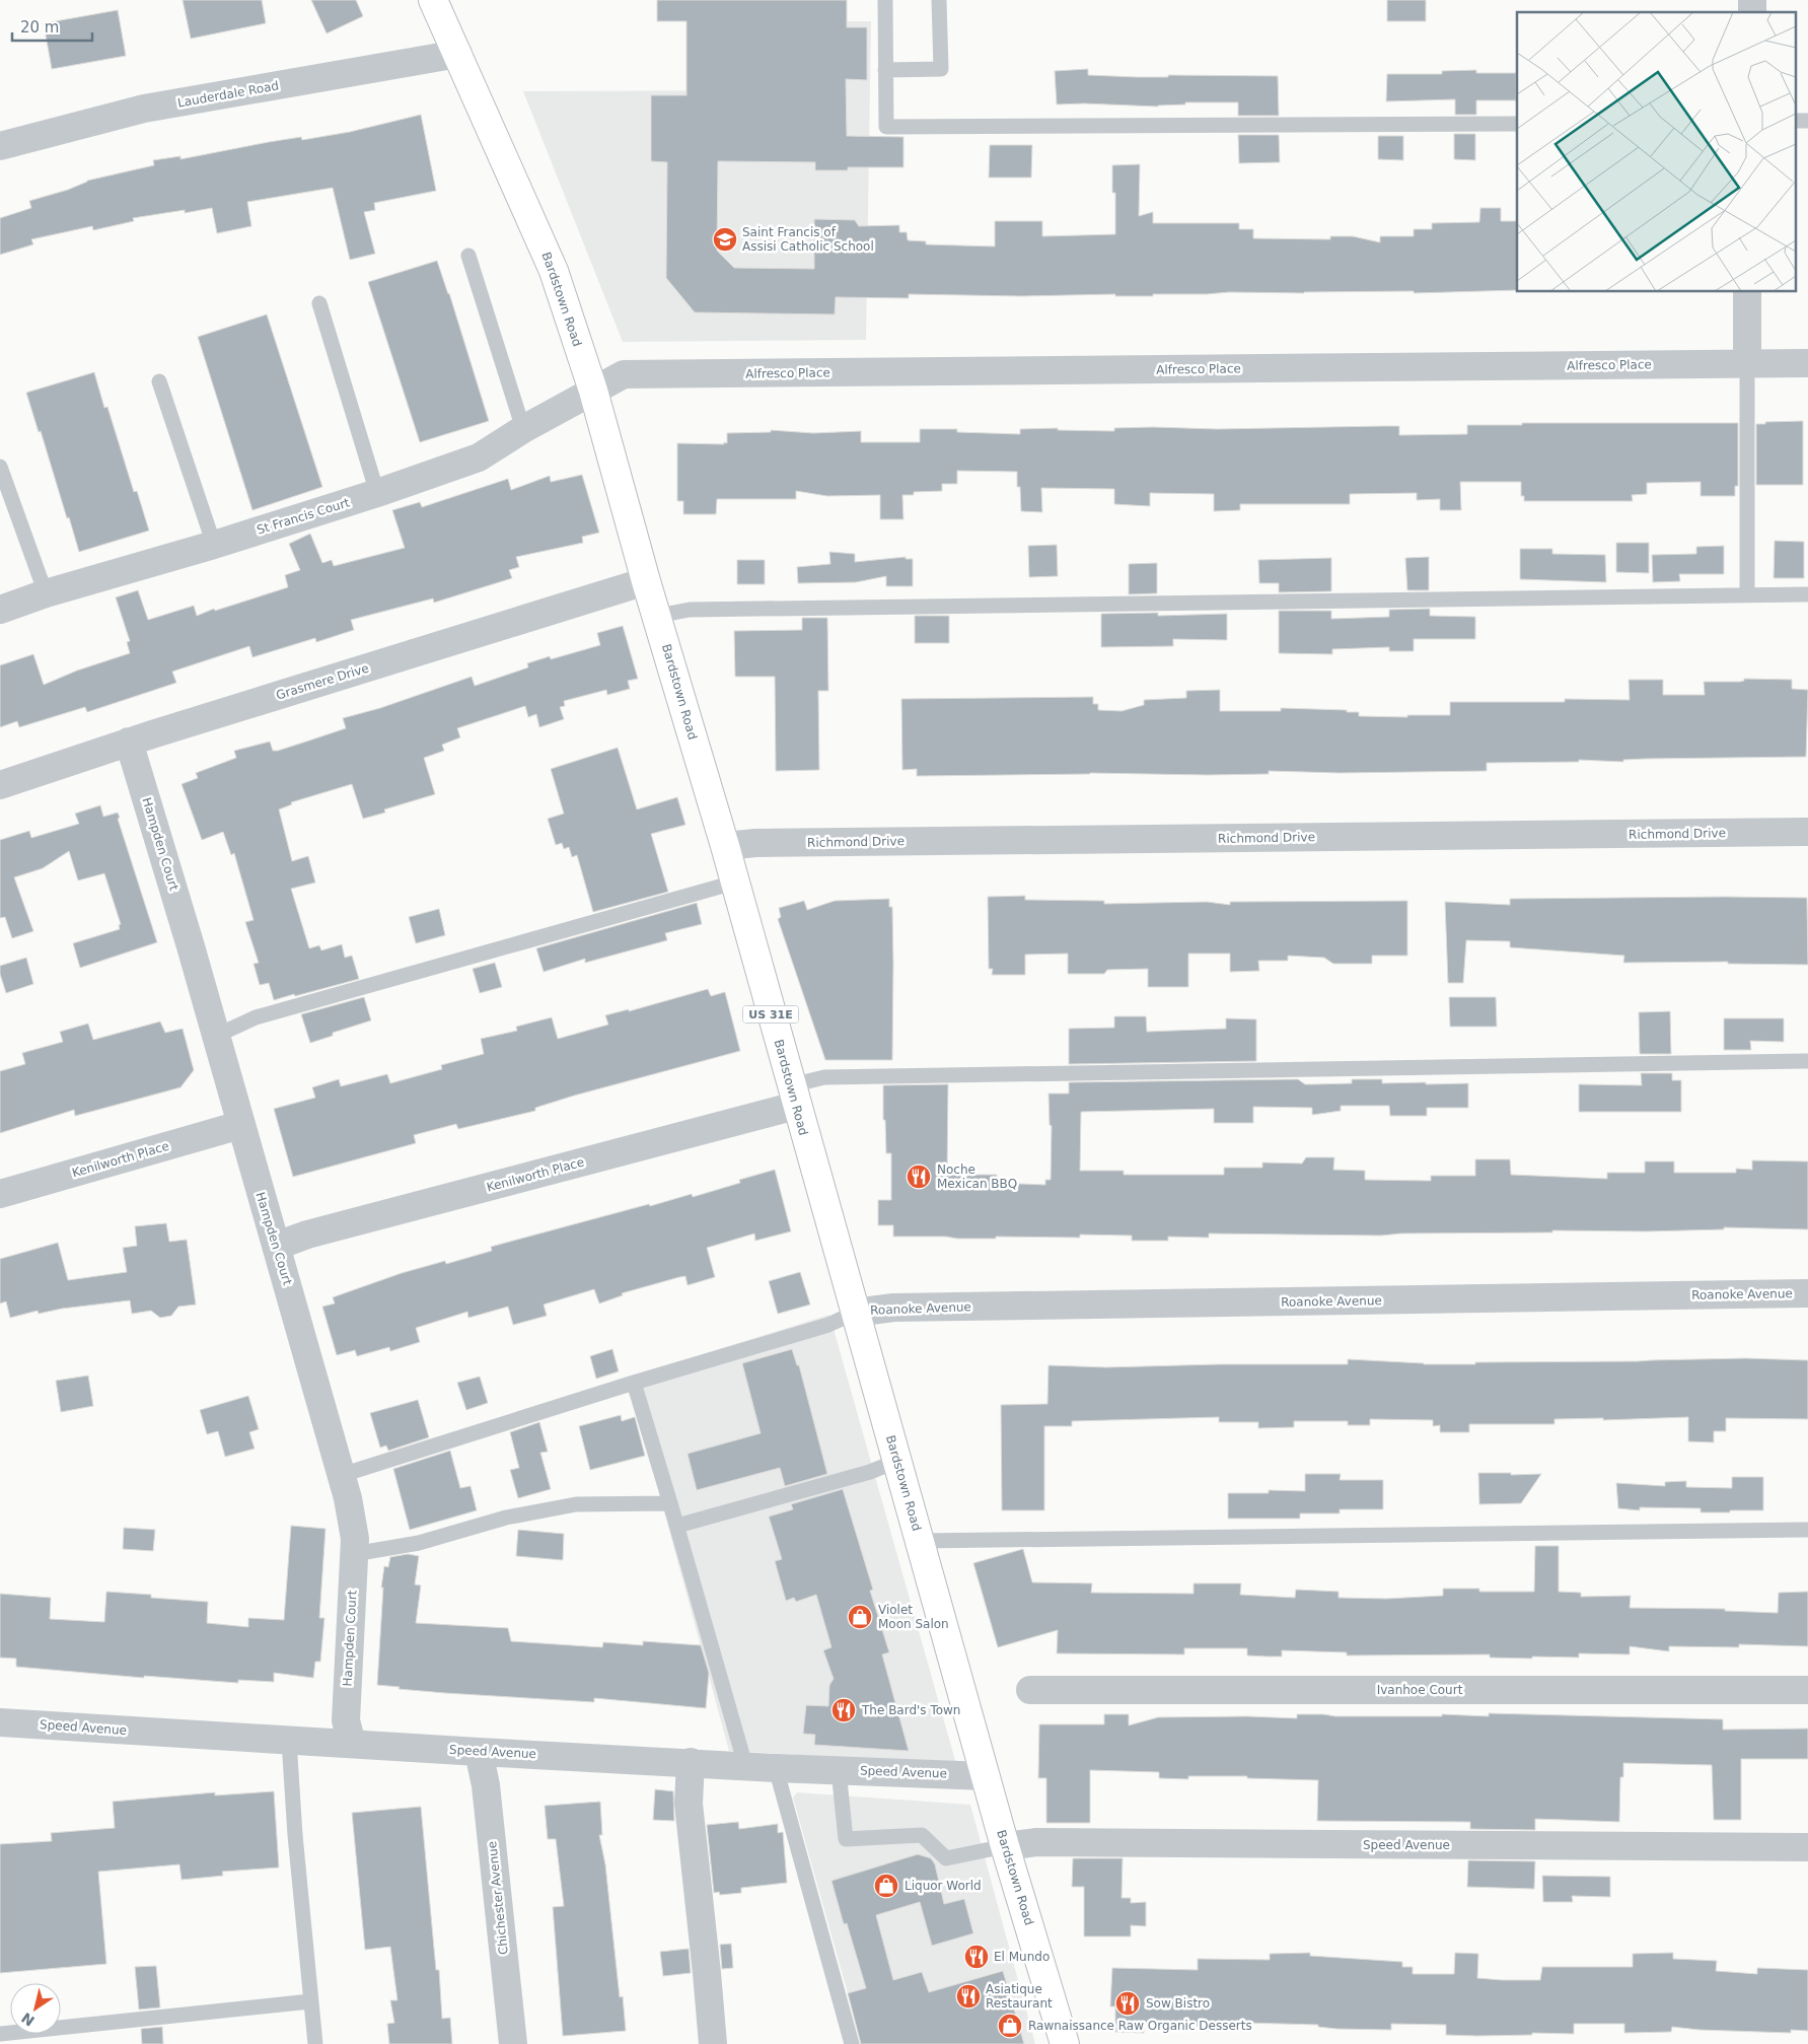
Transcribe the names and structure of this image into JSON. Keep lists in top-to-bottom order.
{
  "streets": {
    "main road": ["Bardstown Road", "US 31E"],
    "street": [
      "Lauderdale Road",
      "Alfresco Place",
      "St Francis Court",
      "Grasmere Drive",
      "Richmond Drive",
      "Hampden Court",
      "Kenilworth Place",
      "Roanoke Avenue",
      "Ivanhoe Court",
      "Speed Avenue",
      "Chichester Avenue"
    ]
  },
  "crossings": [
    ["Lauderdale Road", "Bardstown Road"],
    ["Bardstown Road", "Alfresco Place"],
    ["Bardstown Road", "St Francis Court"],
    ["Bardstown Road", "Grasmere Drive"],
    ["Bardstown Road", "Richmond Drive"],
    ["Bardstown Road", "Kenilworth Place"],
    ["Bardstown Road", "Roanoke Avenue"],
    ["Bardstown Road", "Speed Avenue"],
    ["Alfresco Place", "St Francis Court"],
    ["Grasmere Drive", "Hampden Court"],
    ["Hampden Court", "Kenilworth Place"],
    ["Hampden Court", "Speed Avenue"],
    ["Speed Avenue", "Chichester Avenue"]
  ],
  "places": {
    "school or university": ["Saint Francis of Assisi Catholic School"],
    "restaurant": [
      "Noche Mexican BBQ",
      "The Bard's Town",
      "El Mundo",
      "Asiatique Restaurant",
      "Sow Bistro"
    ],
    "shop": ["Violet Moon Salon", "Liquor World", "Rawnaissance Raw Organic Desserts"]
  },
  "scale_bar": "20 m",
  "north": "bottom left"
}
